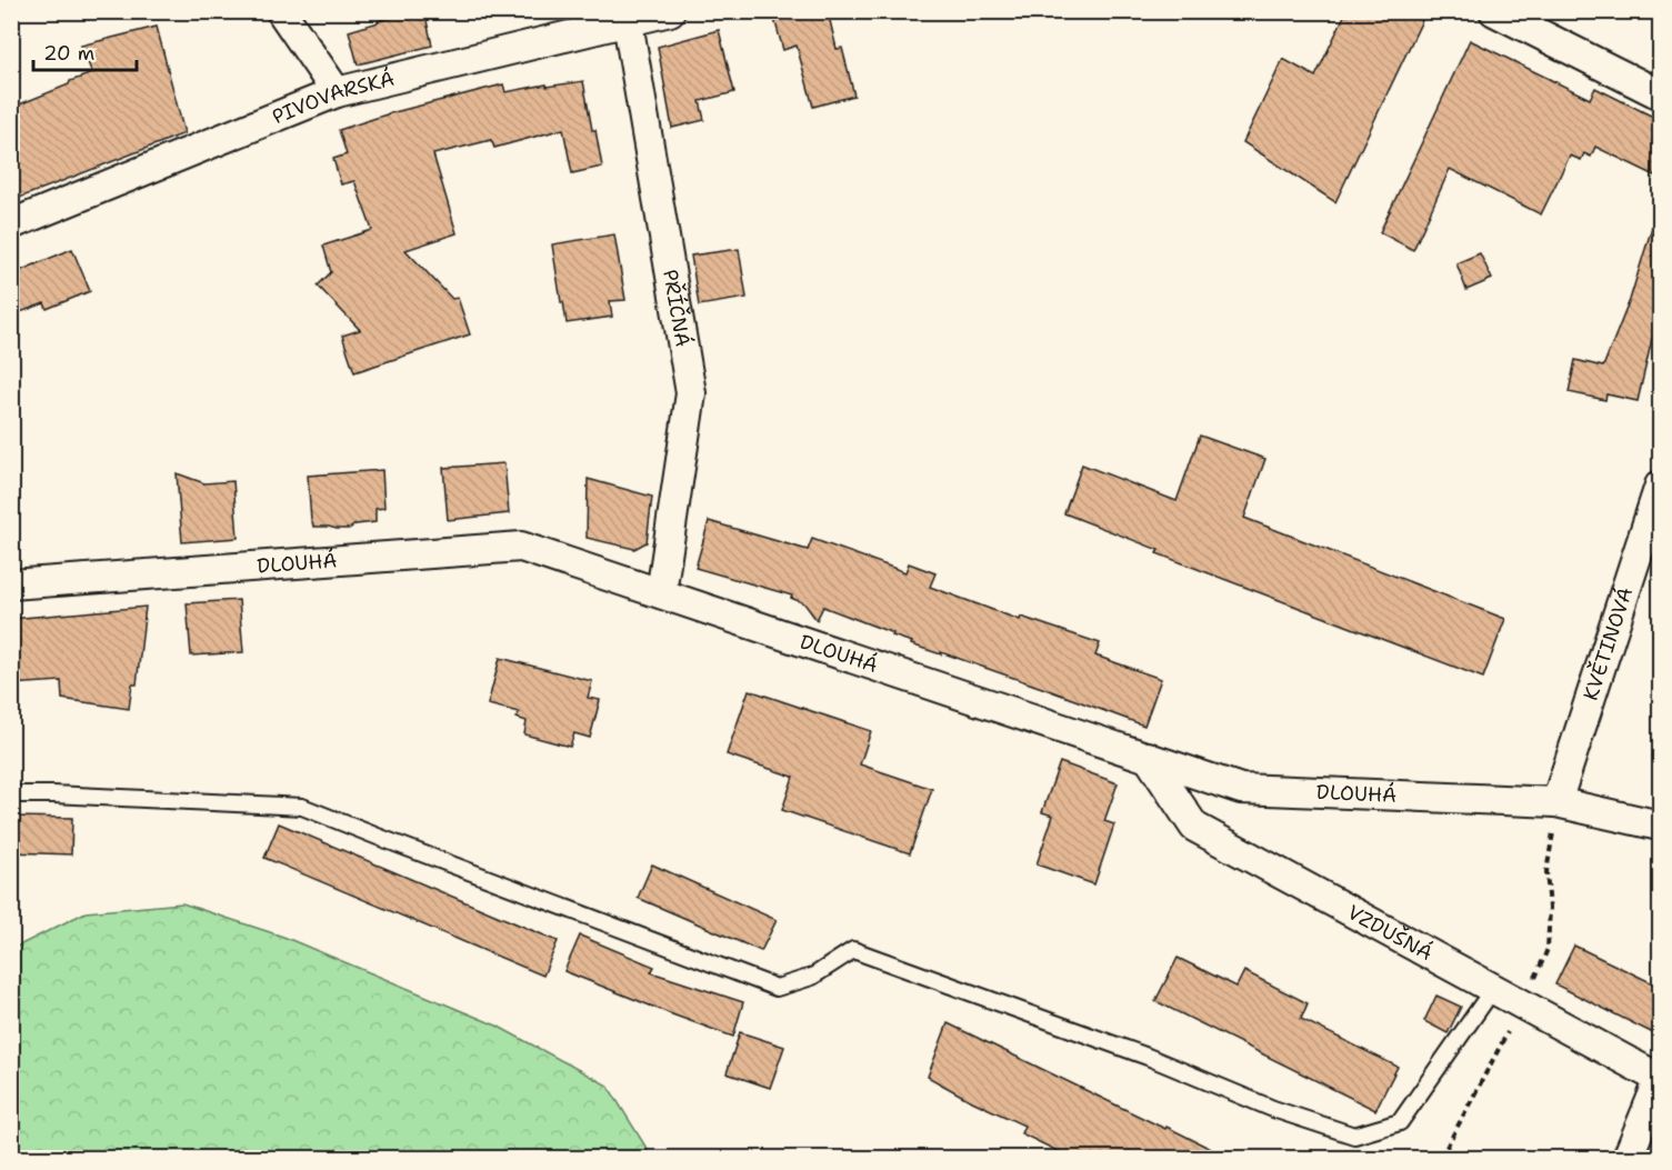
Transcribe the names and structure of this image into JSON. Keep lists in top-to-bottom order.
{
  "streets": {
    "street": [
      "PIVOVARSKÁ",
      "PŘÍČNÁ",
      "DLOUHÁ",
      "KVĚTINOVÁ",
      "VZDUŠNÁ"
    ]
  },
  "crossings": [
    ["PIVOVARSKÁ", "PŘÍČNÁ"],
    ["PŘÍČNÁ", "DLOUHÁ"],
    ["DLOUHÁ", "KVĚTINOVÁ"],
    ["DLOUHÁ", "VZDUŠNÁ"]
  ],
  "scale_bar": "20 m"
}
